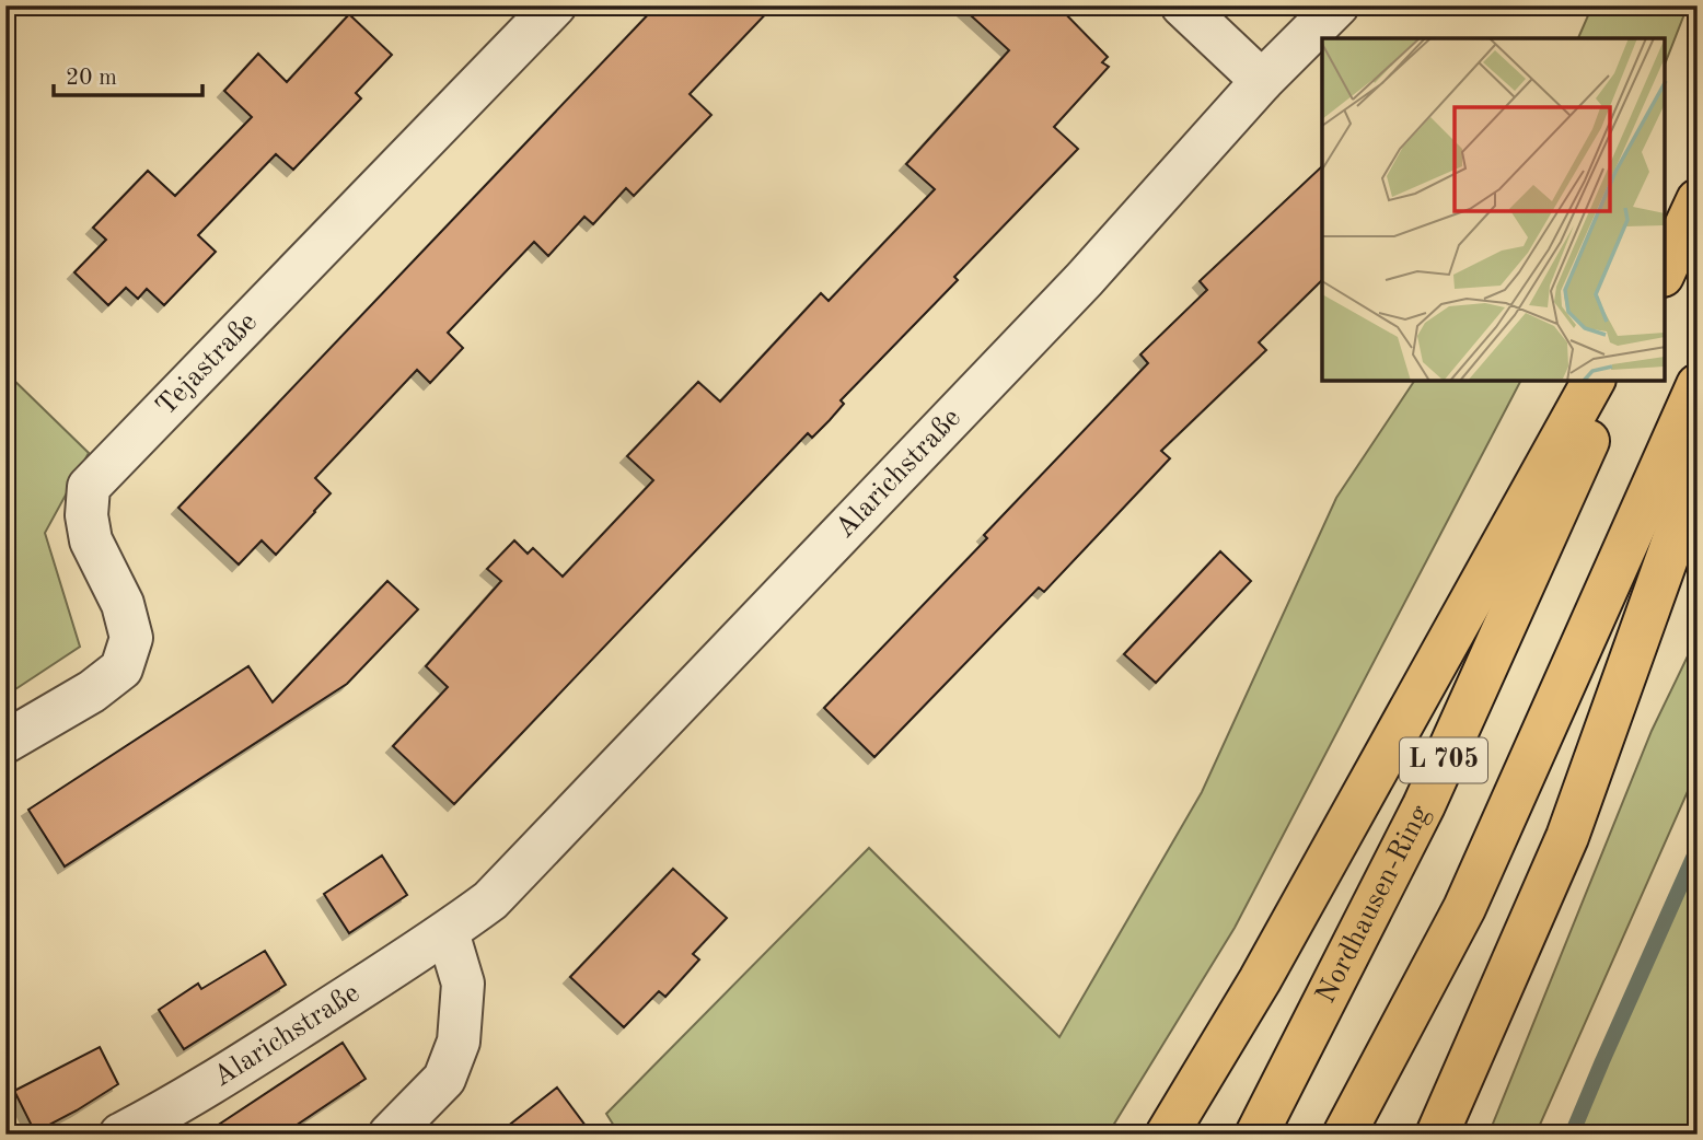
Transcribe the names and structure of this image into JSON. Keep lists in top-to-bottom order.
{
  "streets": {
    "highway": ["L 705", "Nordhausen-Ring"],
    "street": ["Tejastraße", "Alarichstraße"]
  },
  "scale_bar": "20 m"
}
